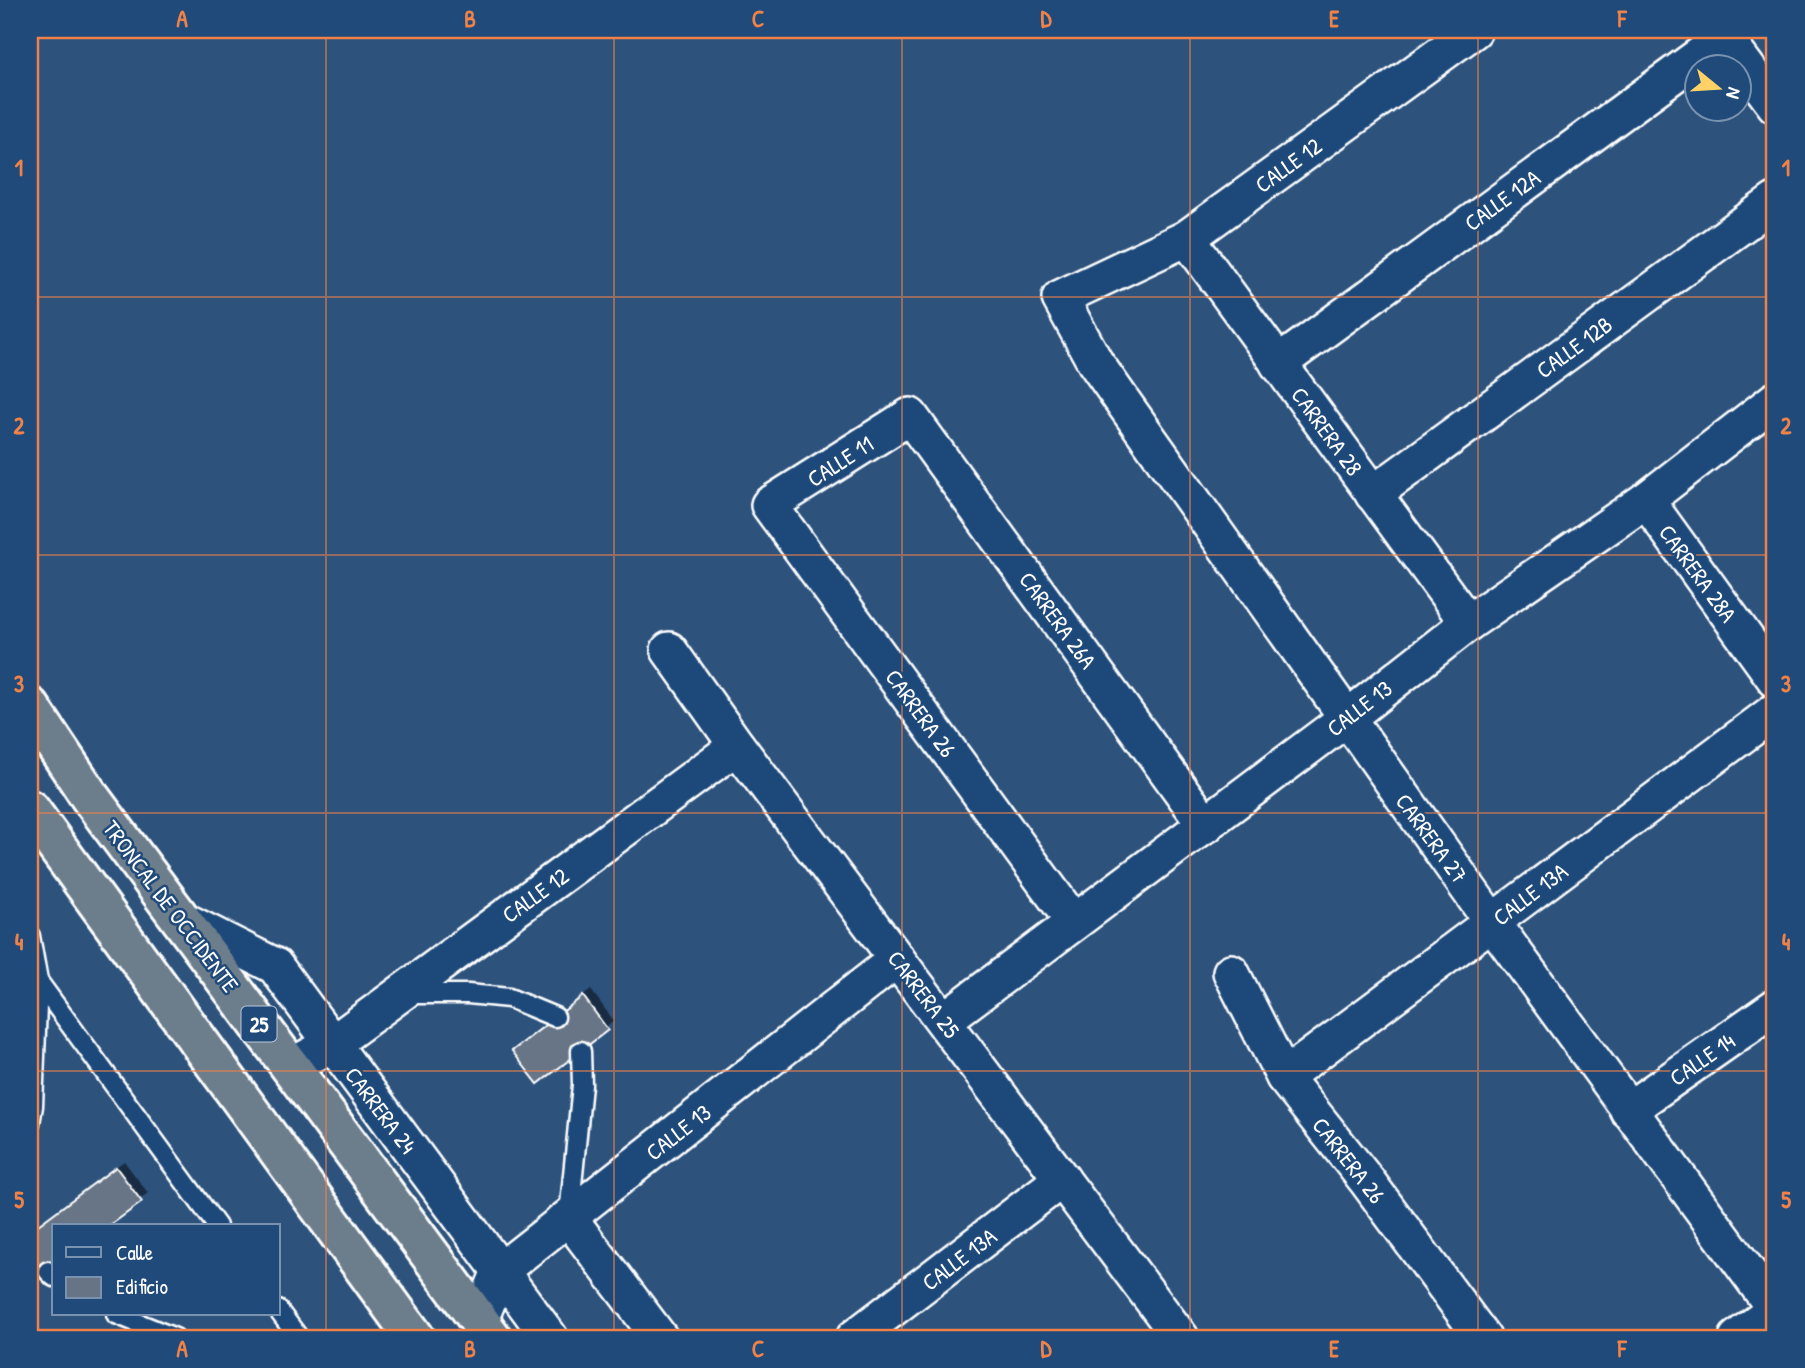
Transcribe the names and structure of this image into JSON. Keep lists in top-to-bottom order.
{
  "streets": {
    "highway": ["TRONCAL DE OCCIDENTE", "25"],
    "street": [
      "CALLE 12",
      "CALLE 12A",
      "CALLE 12B",
      "CARRERA 28",
      "CALLE 11",
      "CARRERA 28A",
      "CARRERA 26A",
      "CALLE 13",
      "CARRERA 26",
      "CARRERA 27",
      "CALLE 13A",
      "CARRERA 25",
      "CALLE 14",
      "CARRERA 24"
    ]
  },
  "crossings": [
    ["CALLE 12", "CARRERA 28"],
    ["CALLE 12", "CARRERA 27"],
    ["CALLE 12", "TRONCAL DE OCCIDENTE"],
    ["CALLE 12", "CARRERA 25"],
    ["CALLE 12", "CARRERA 24"],
    ["CALLE 12A", "CARRERA 28"],
    ["CALLE 12B", "CARRERA 28"],
    ["CARRERA 28", "CALLE 13"],
    ["CALLE 11", "CARRERA 26A"],
    ["CALLE 11", "CARRERA 26"],
    ["CARRERA 28A", "CALLE 13"],
    ["CARRERA 26A", "CALLE 13"],
    ["CALLE 13", "CARRERA 26"],
    ["CALLE 13", "CARRERA 27"],
    ["CALLE 13", "TRONCAL DE OCCIDENTE"],
    ["CALLE 13", "CARRERA 25"],
    ["CALLE 13", "CARRERA 24"],
    ["CARRERA 26", "CALLE 13A"],
    ["CARRERA 27", "CALLE 13A"],
    ["CARRERA 27", "CALLE 14"],
    ["CALLE 13A", "CARRERA 25"],
    ["TRONCAL DE OCCIDENTE", "CARRERA 24"]
  ],
  "legend": ["Calle", "Edificio"],
  "north": "right",
  "grid": {
    "columns": [
      "A",
      "B",
      "C",
      "D",
      "E",
      "F"
    ],
    "rows": [
      "1",
      "2",
      "3",
      "4",
      "5"
    ]
  }
}
